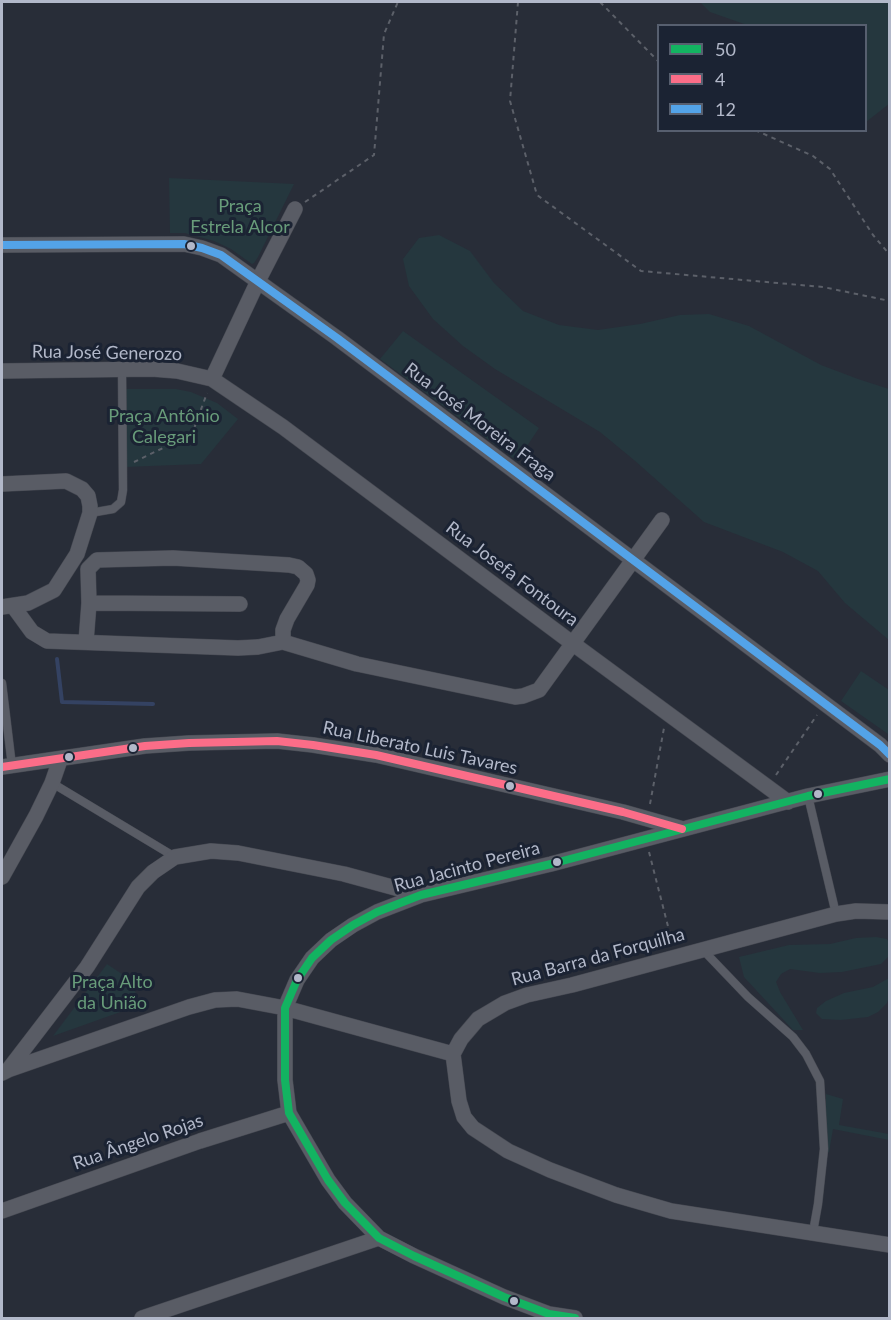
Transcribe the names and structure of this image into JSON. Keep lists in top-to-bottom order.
{
  "streets": {
    "street": [
      "Rua José Generozo",
      "Rua José Moreira Fraga",
      "Rua Josefa Fontoura",
      "Rua Liberato Luis Tavares",
      "Rua Jacinto Pereira",
      "Rua Barra da Forquilha",
      "Rua Ângelo Rojas"
    ]
  },
  "crossings": [
    ["Rua José Generozo", "Rua Josefa Fontoura"],
    ["Rua Josefa Fontoura", "Rua Jacinto Pereira"],
    ["Rua Liberato Luis Tavares", "Rua Jacinto Pereira"],
    ["Rua Jacinto Pereira", "Rua Ângelo Rojas"]
  ],
  "parks": ["Praça Estrela Alcor", "Praça Antônio Calegari", "Praça Alto da União"],
  "lines": ["transit line 12", "transit line 4", "transit line 50"],
  "legend": ["50", "4", "12"]
}
